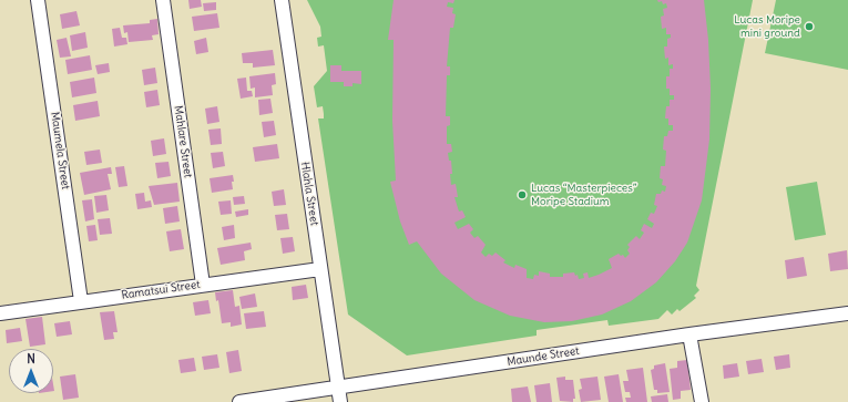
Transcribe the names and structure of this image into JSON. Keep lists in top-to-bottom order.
{
  "streets": {
    "street": [
      "Mahlare Street",
      "Maumela Street",
      "Hlahla Street",
      "Ramatsui Street",
      "Maunde Street"
    ]
  },
  "crossings": [
    ["Mahlare Street", "Ramatsui Street"],
    ["Maumela Street", "Ramatsui Street"],
    ["Hlahla Street", "Ramatsui Street"],
    ["Hlahla Street", "Maunde Street"]
  ],
  "places": ["Lucas Moripe mini ground", "Lucas “Masterpieces” Moripe Stadium"],
  "north": "top"
}
